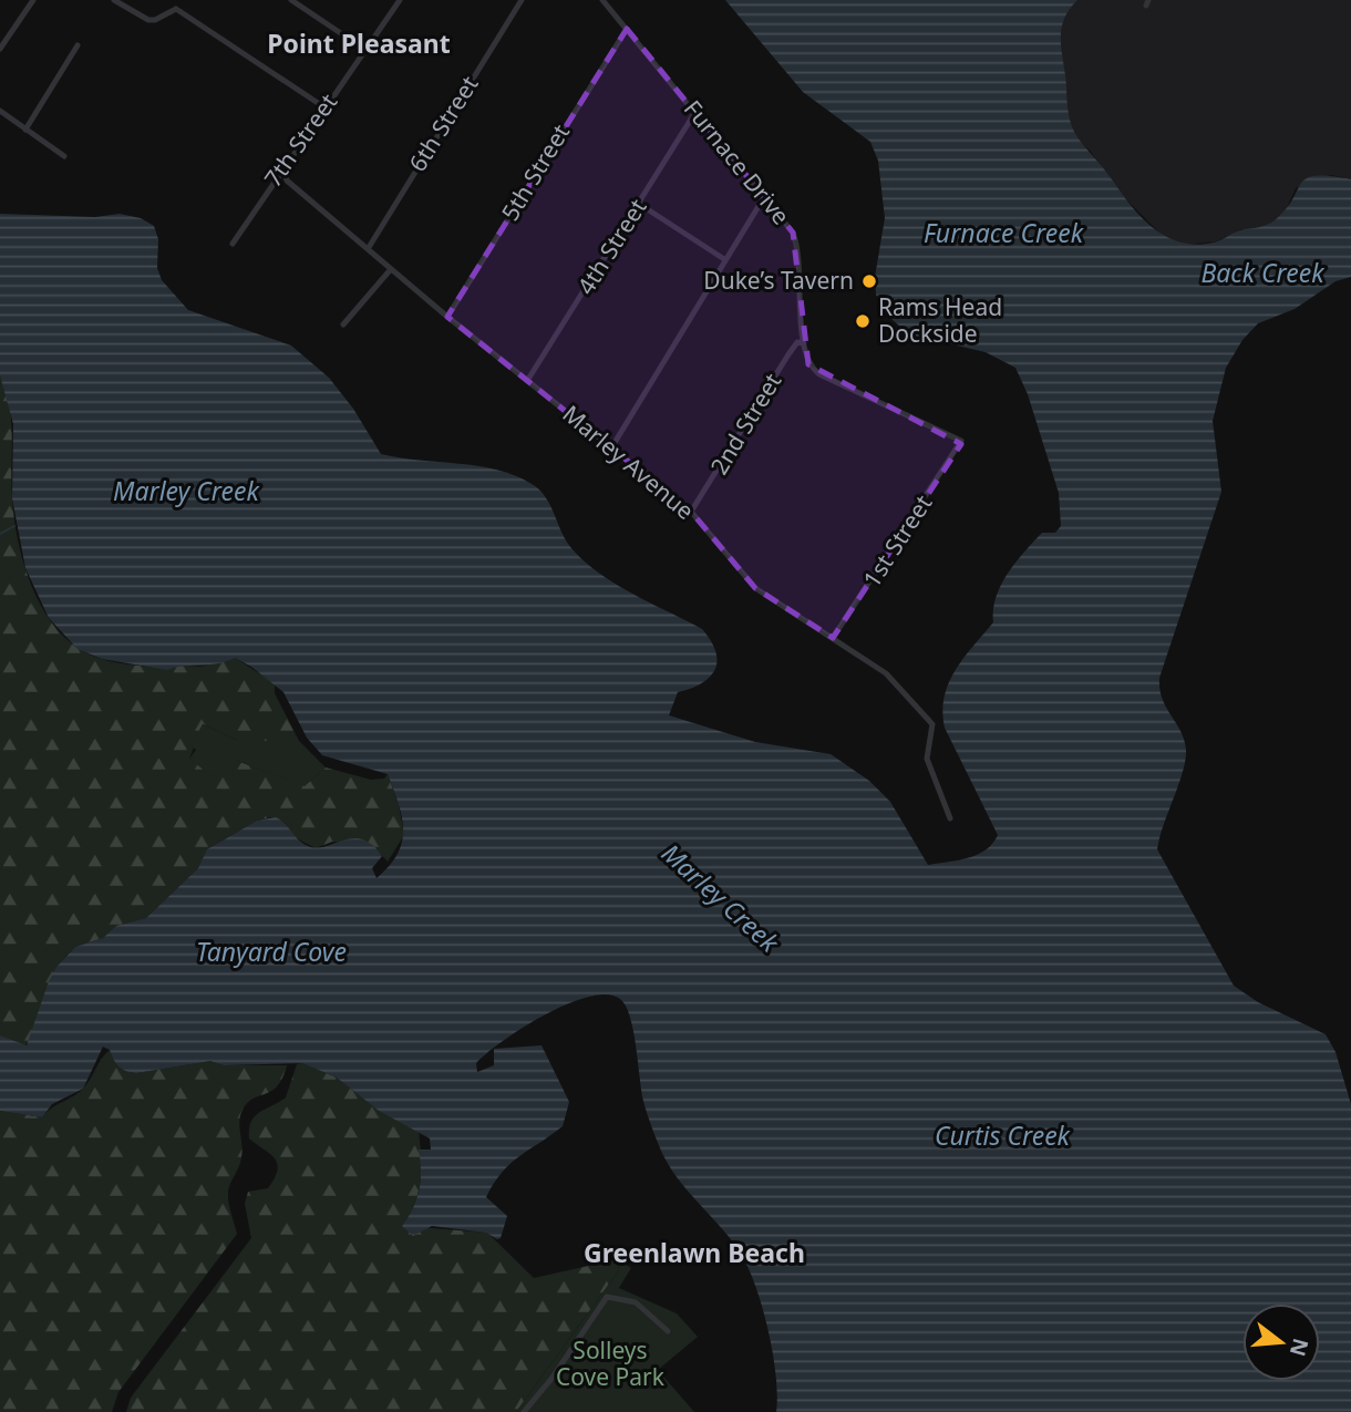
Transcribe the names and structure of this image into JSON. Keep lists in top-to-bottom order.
{
  "streets": {
    "street": [
      "6th Street",
      "7th Street",
      "Furnace Drive",
      "5th Street",
      "4th Street",
      "2nd Street",
      "Marley Avenue",
      "1st Street"
    ]
  },
  "crossings": [
    ["6th Street", "Marley Avenue"],
    ["7th Street", "Marley Avenue"],
    ["Furnace Drive", "5th Street"],
    ["Furnace Drive", "4th Street"],
    ["Furnace Drive", "2nd Street"],
    ["Furnace Drive", "1st Street"],
    ["5th Street", "Marley Avenue"],
    ["4th Street", "Marley Avenue"],
    ["2nd Street", "Marley Avenue"],
    ["Marley Avenue", "1st Street"]
  ],
  "districts": ["Point Pleasant", "Greenlawn Beach"],
  "water": [
    "Furnace Creek",
    "Back Creek",
    "Marley Creek",
    "Tanyard Cove",
    "Curtis Creek"
  ],
  "parks": ["Solleys Cove Park"],
  "places": ["Duke’s Tavern", "Rams Head Dockside"],
  "north": "right"
}
